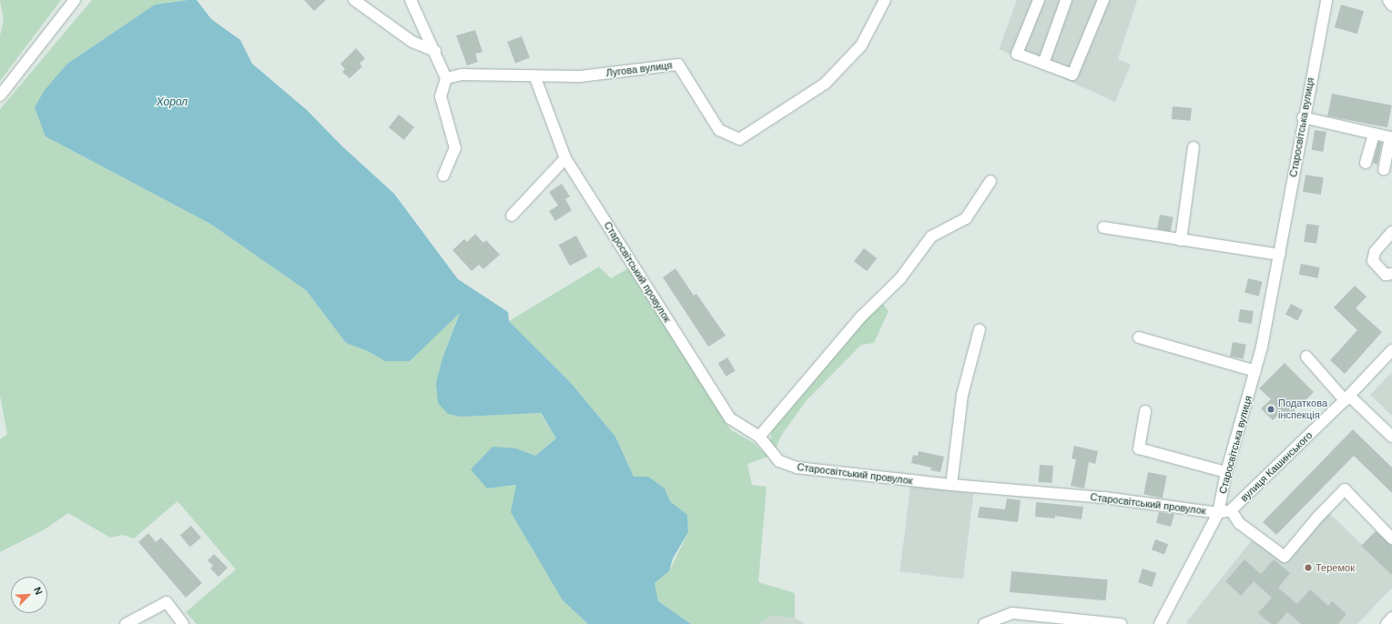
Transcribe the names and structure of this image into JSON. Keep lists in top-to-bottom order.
{
  "streets": {
    "street": [
      "Лугова вулиця",
      "Старосвітська вулиця",
      "Старосвітський провулок",
      "вулиця Кашинського"
    ]
  },
  "crossings": [
    ["Лугова вулиця", "Старосвітський провулок"],
    ["Старосвітська вулиця", "Старосвітський провулок"]
  ],
  "water": ["Хорол"],
  "places": ["Податкова інспекція", "Теремок"],
  "north": "top right"
}
